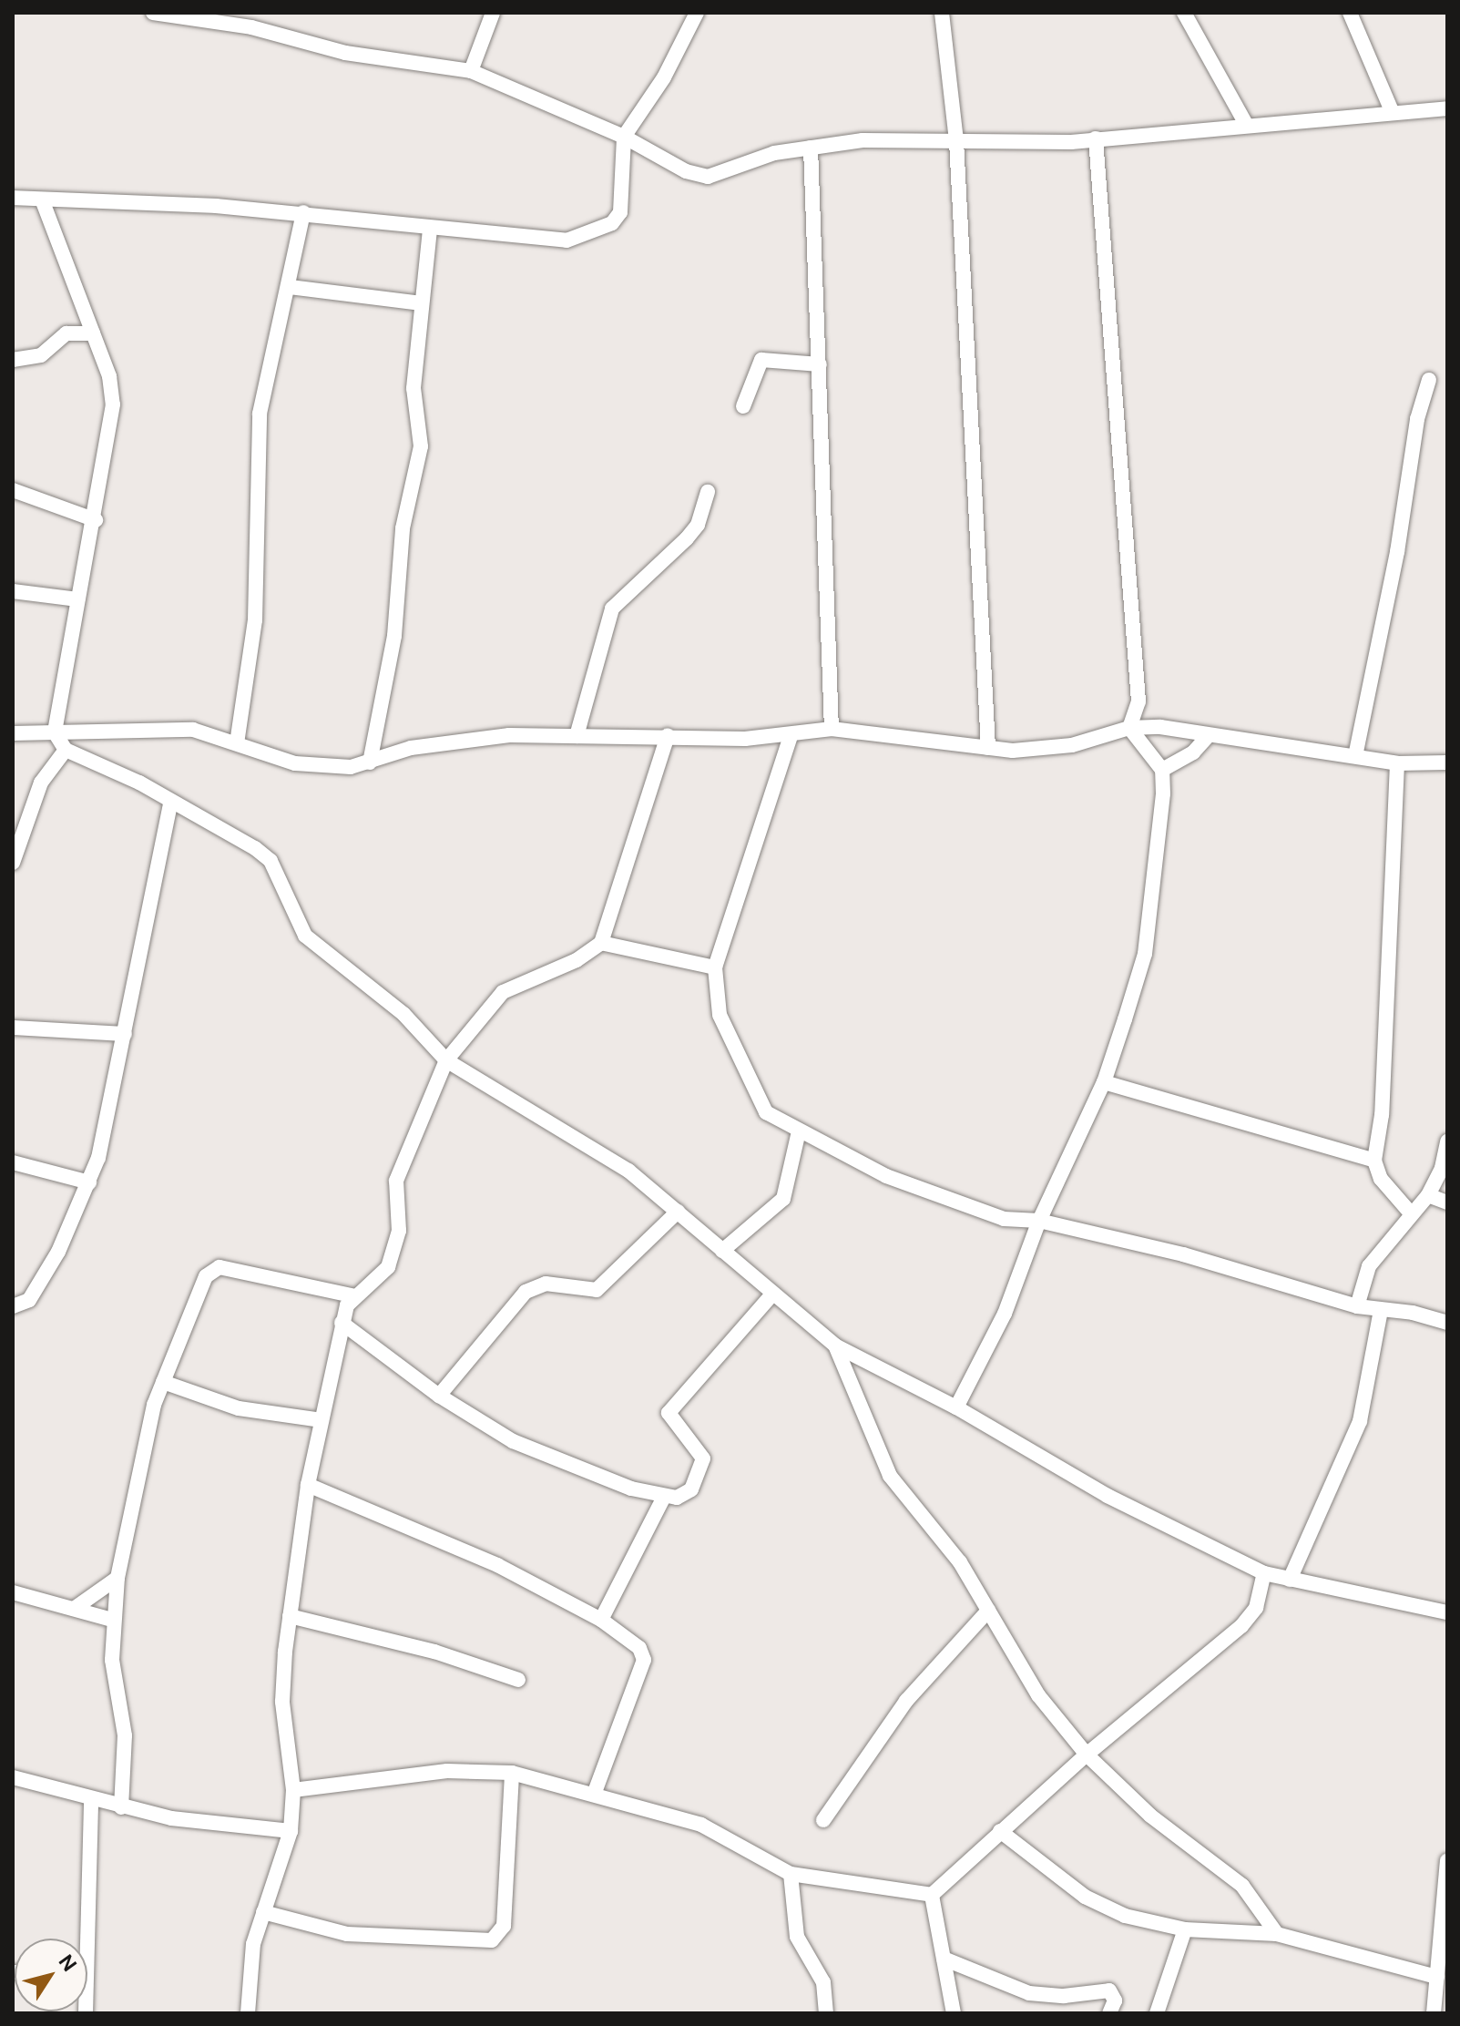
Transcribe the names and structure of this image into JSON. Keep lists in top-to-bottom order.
{
  "north": "top right"
}
